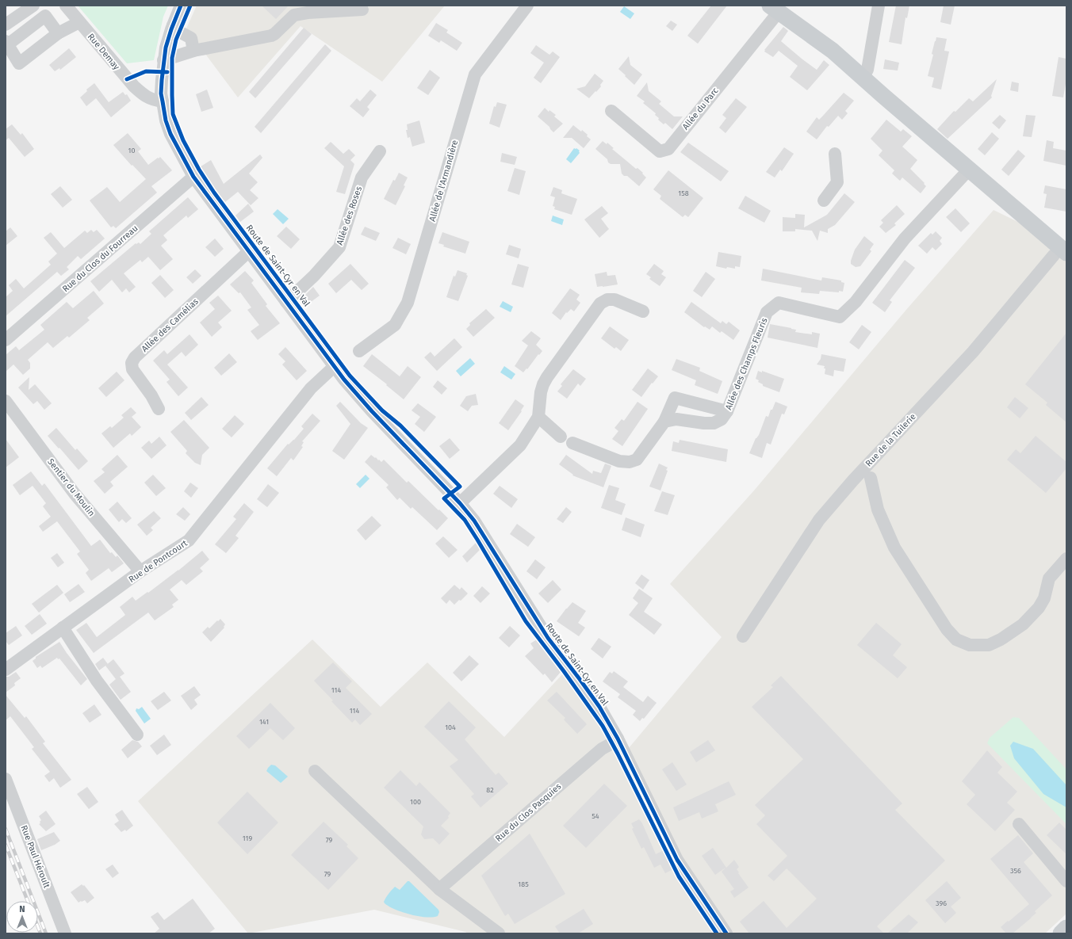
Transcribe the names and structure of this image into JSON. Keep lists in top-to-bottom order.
{
  "streets": {
    "street": [
      "Rue Demay",
      "Allée du Parc",
      "Allée de l'Armandière",
      "Allée des Roses",
      "Rue du Clos du Fourreau",
      "Route de Saint-Cyr en Val",
      "Allée des Camélias",
      "Allée des Champs Fleuris",
      "Rue de la Tuilerie",
      "Sentier du Moulin",
      "Rue de Pontcourt",
      "Rue du Clos Pasquies",
      "Rue Paul Héroult"
    ]
  },
  "crossings": [
    ["Rue Demay", "Route de Saint-Cyr en Val"],
    ["Allée des Roses", "Route de Saint-Cyr en Val"],
    ["Rue du Clos du Fourreau", "Route de Saint-Cyr en Val"],
    ["Route de Saint-Cyr en Val", "Allée des Camélias"],
    ["Route de Saint-Cyr en Val", "Rue de Pontcourt"],
    ["Route de Saint-Cyr en Val", "Rue du Clos Pasquies"],
    ["Sentier du Moulin", "Rue de Pontcourt"]
  ],
  "house_numbers": [
    "10",
    "158",
    "114",
    "114",
    "141",
    "104",
    "82",
    "100",
    "54",
    "119",
    "79",
    "356",
    "79",
    "185",
    "396"
  ],
  "north": "top"
}
